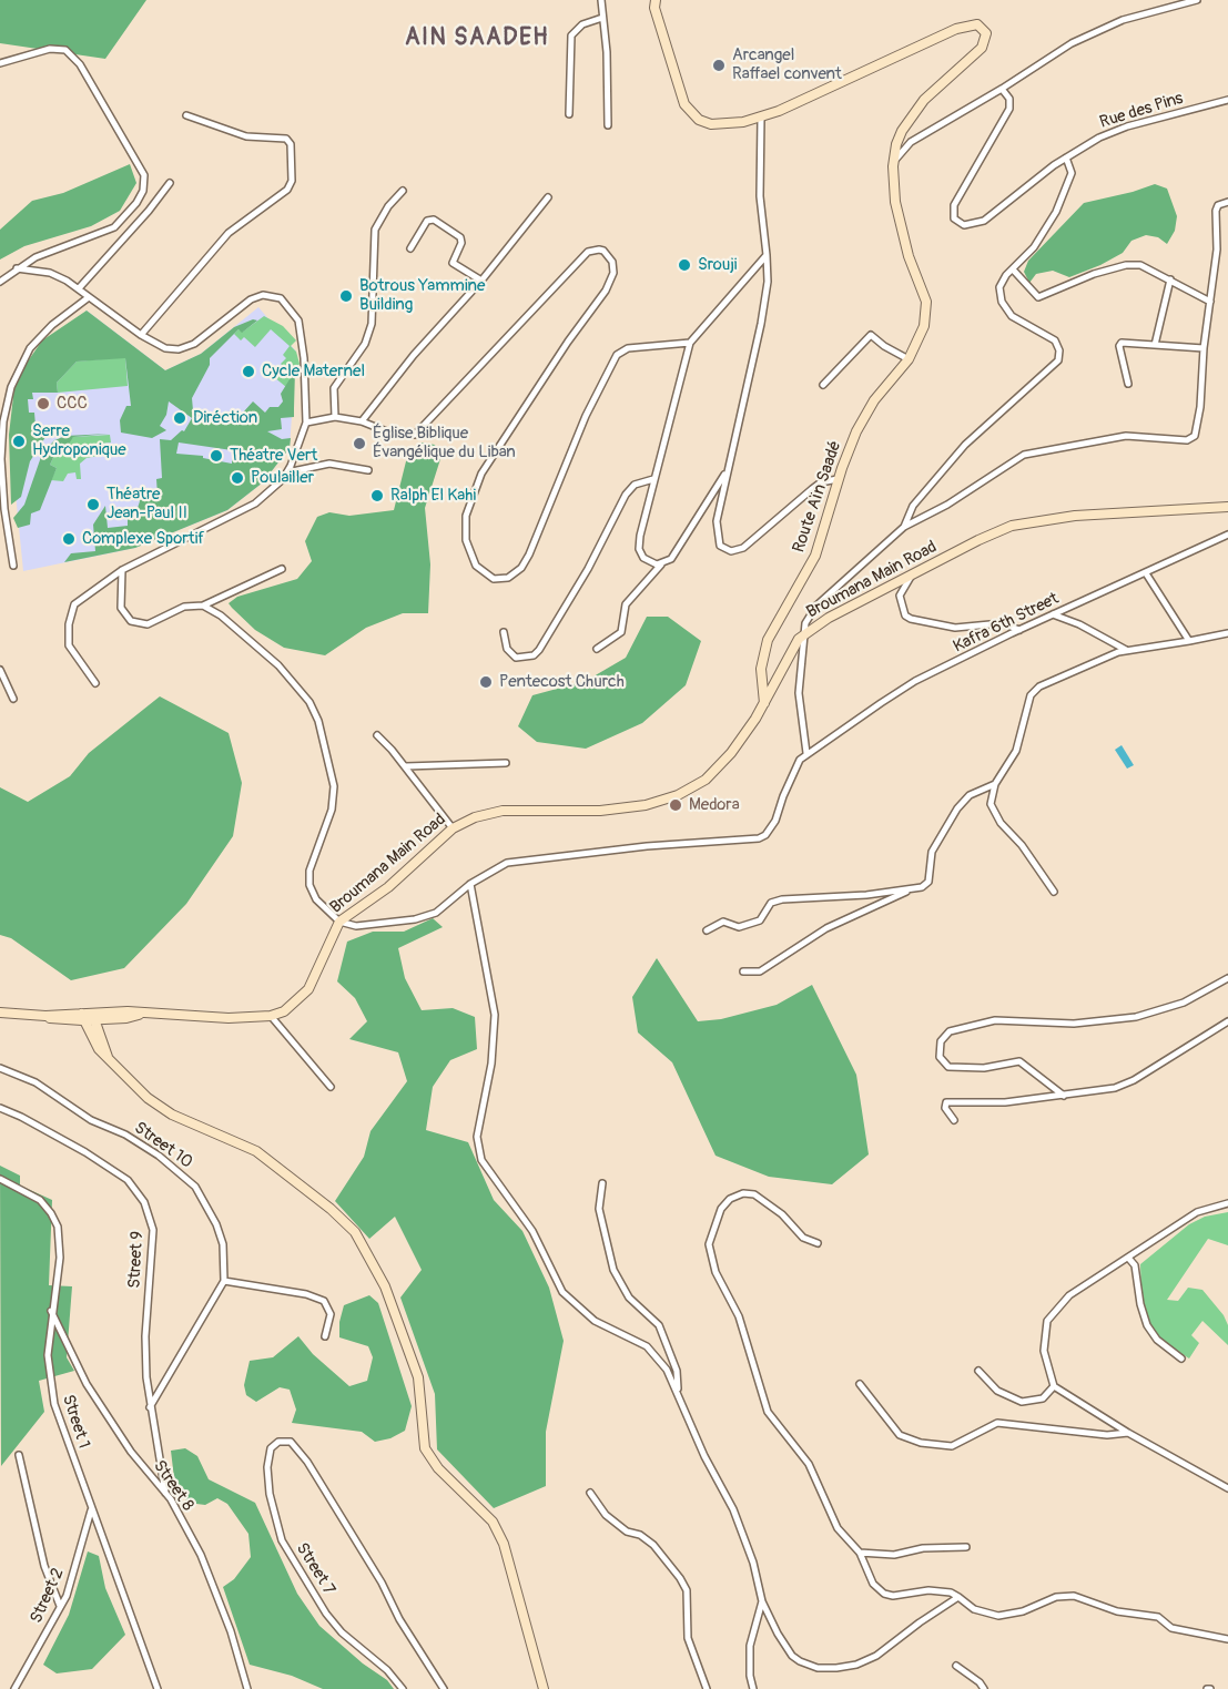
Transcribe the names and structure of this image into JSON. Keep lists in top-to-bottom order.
{
  "streets": {
    "main road": ["Route Aïn Saadé", "Broumana Main Road"],
    "street": [
      "Rue des Pins",
      "Kafra 6th Street",
      "Street 10",
      "Street 9",
      "Street 1",
      "Street 8",
      "Street 7",
      "Street 2"
    ]
  },
  "crossings": [
    ["Route Aïn Saadé", "Broumana Main Road"],
    ["Street 9", "Street 8"],
    ["Street 1", "Street 8"],
    ["Street 1", "Street 2"]
  ],
  "districts": ["AIN SAADEH"],
  "places": [
    "Arcangel Raffael convent",
    "Srouji",
    "Botrous Yammine Building",
    "Cycle Maternel",
    "CCC",
    "Diréction",
    "Serre Hydroponique",
    "Église Biblique Évangélique du Liban",
    "Théatre Vert",
    "Poulailler",
    "Ralph El Kahi",
    "Théatre Jean-Paul II",
    "Complexe Sportif",
    "Pentecost Church",
    "Medora"
  ]
}
